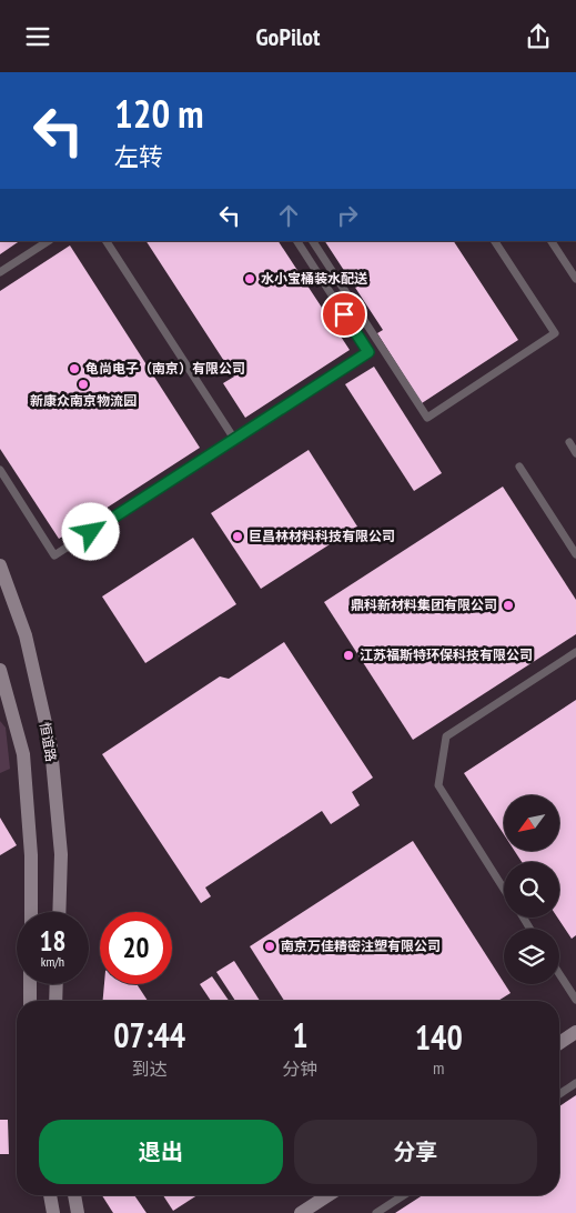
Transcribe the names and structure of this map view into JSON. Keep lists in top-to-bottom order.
{
  "streets": {
    "main road": ["恒谊路"]
  },
  "places": [
    "水小宝桶装水配送",
    "龟尚电子（南京）有限公司",
    "新康众南京物流园",
    "巨昌林材料科技有限公司",
    "鼎科新材料集团有限公司",
    "江苏福斯特环保科技有限公司",
    "南京万佳精密注塑有限公司"
  ],
  "north": "bottom left",
  "page": {
    "header": "GoPilot",
    "turn": ["120 m", "左转"],
    "speed": "18 km/h",
    "limit": "20",
    "eta": [
      "07:44",
      "到达",
      "1",
      "分钟",
      "140",
      "m"
    ],
    "buttons": ["退出", "分享"]
  }
}
